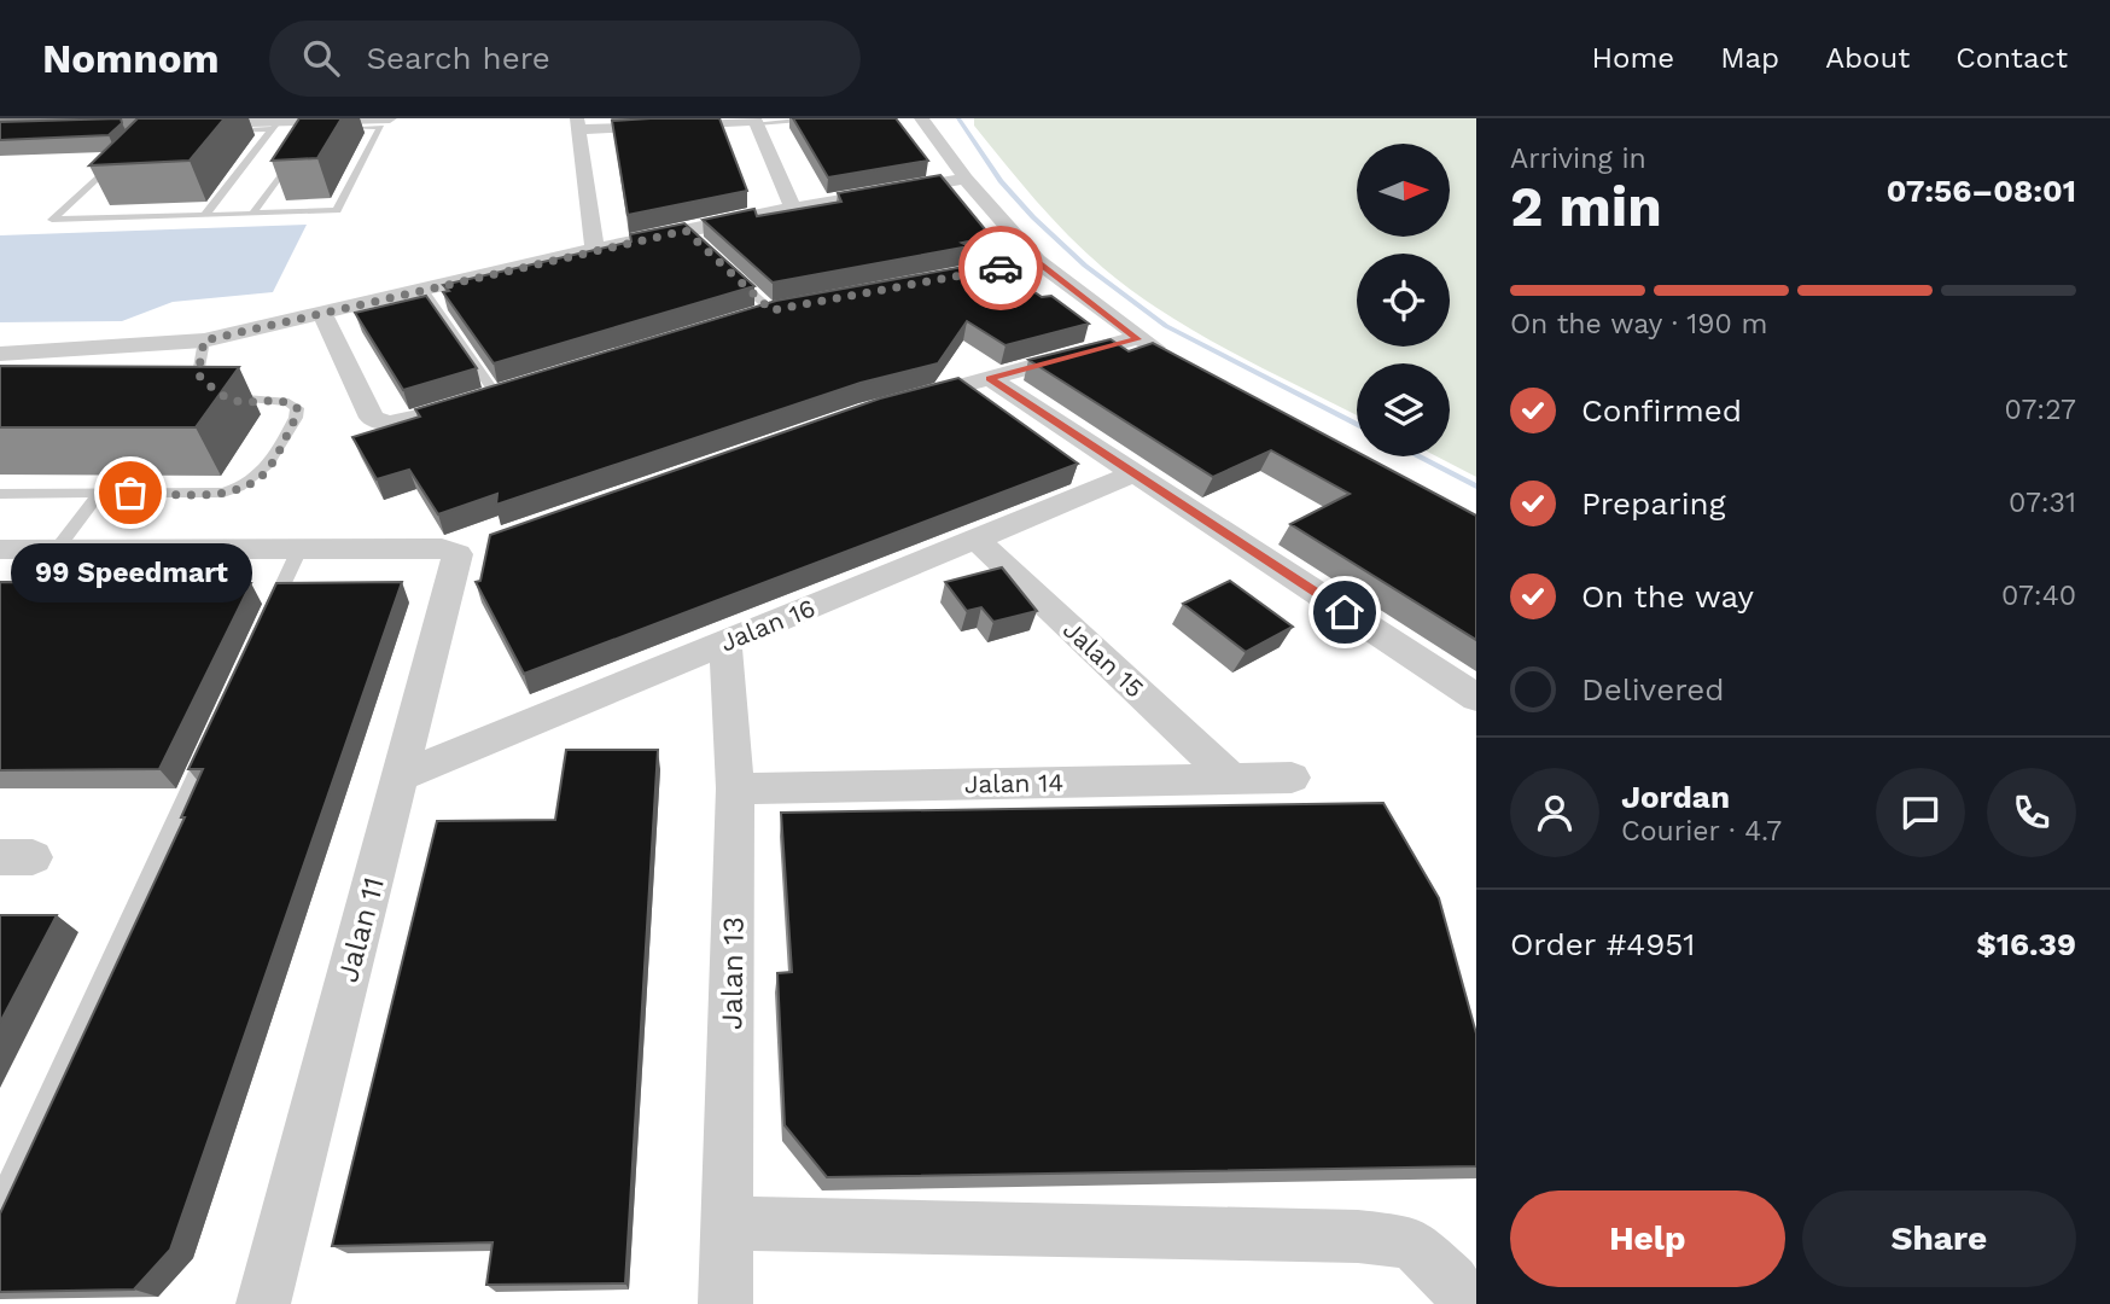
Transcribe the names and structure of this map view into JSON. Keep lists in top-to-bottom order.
{
  "streets": {
    "street": [
      "Jalan 16",
      "Jalan 15",
      "Jalan 14",
      "Jalan 11",
      "Jalan 13"
    ]
  },
  "crossings": [
    ["Jalan 16", "Jalan 15"],
    ["Jalan 16", "Jalan 11"],
    ["Jalan 16", "Jalan 13"],
    ["Jalan 15", "Jalan 14"],
    ["Jalan 14", "Jalan 13"]
  ],
  "places": ["99 Speedmart"],
  "north": "right",
  "page": {
    "header": "Nomnom",
    "search": "Search here",
    "nav": [
      "Home",
      "Map",
      "About",
      "Contact"
    ],
    "heading": ["2 min", "Arriving in", "07:56–08:01"],
    "panel": [
      "Jordan",
      "Courier · 4.7",
      "Order #4951",
      "$16.39"
    ],
    "bar": "On the way · 190 m",
    "list": [
      ["Confirmed", "07:27"],
      ["Preparing", "07:31"],
      ["On the way", "07:40"],
      "Delivered"
    ],
    "bubble": "99 Speedmart",
    "buttons": ["Help", "Share"]
  }
}
